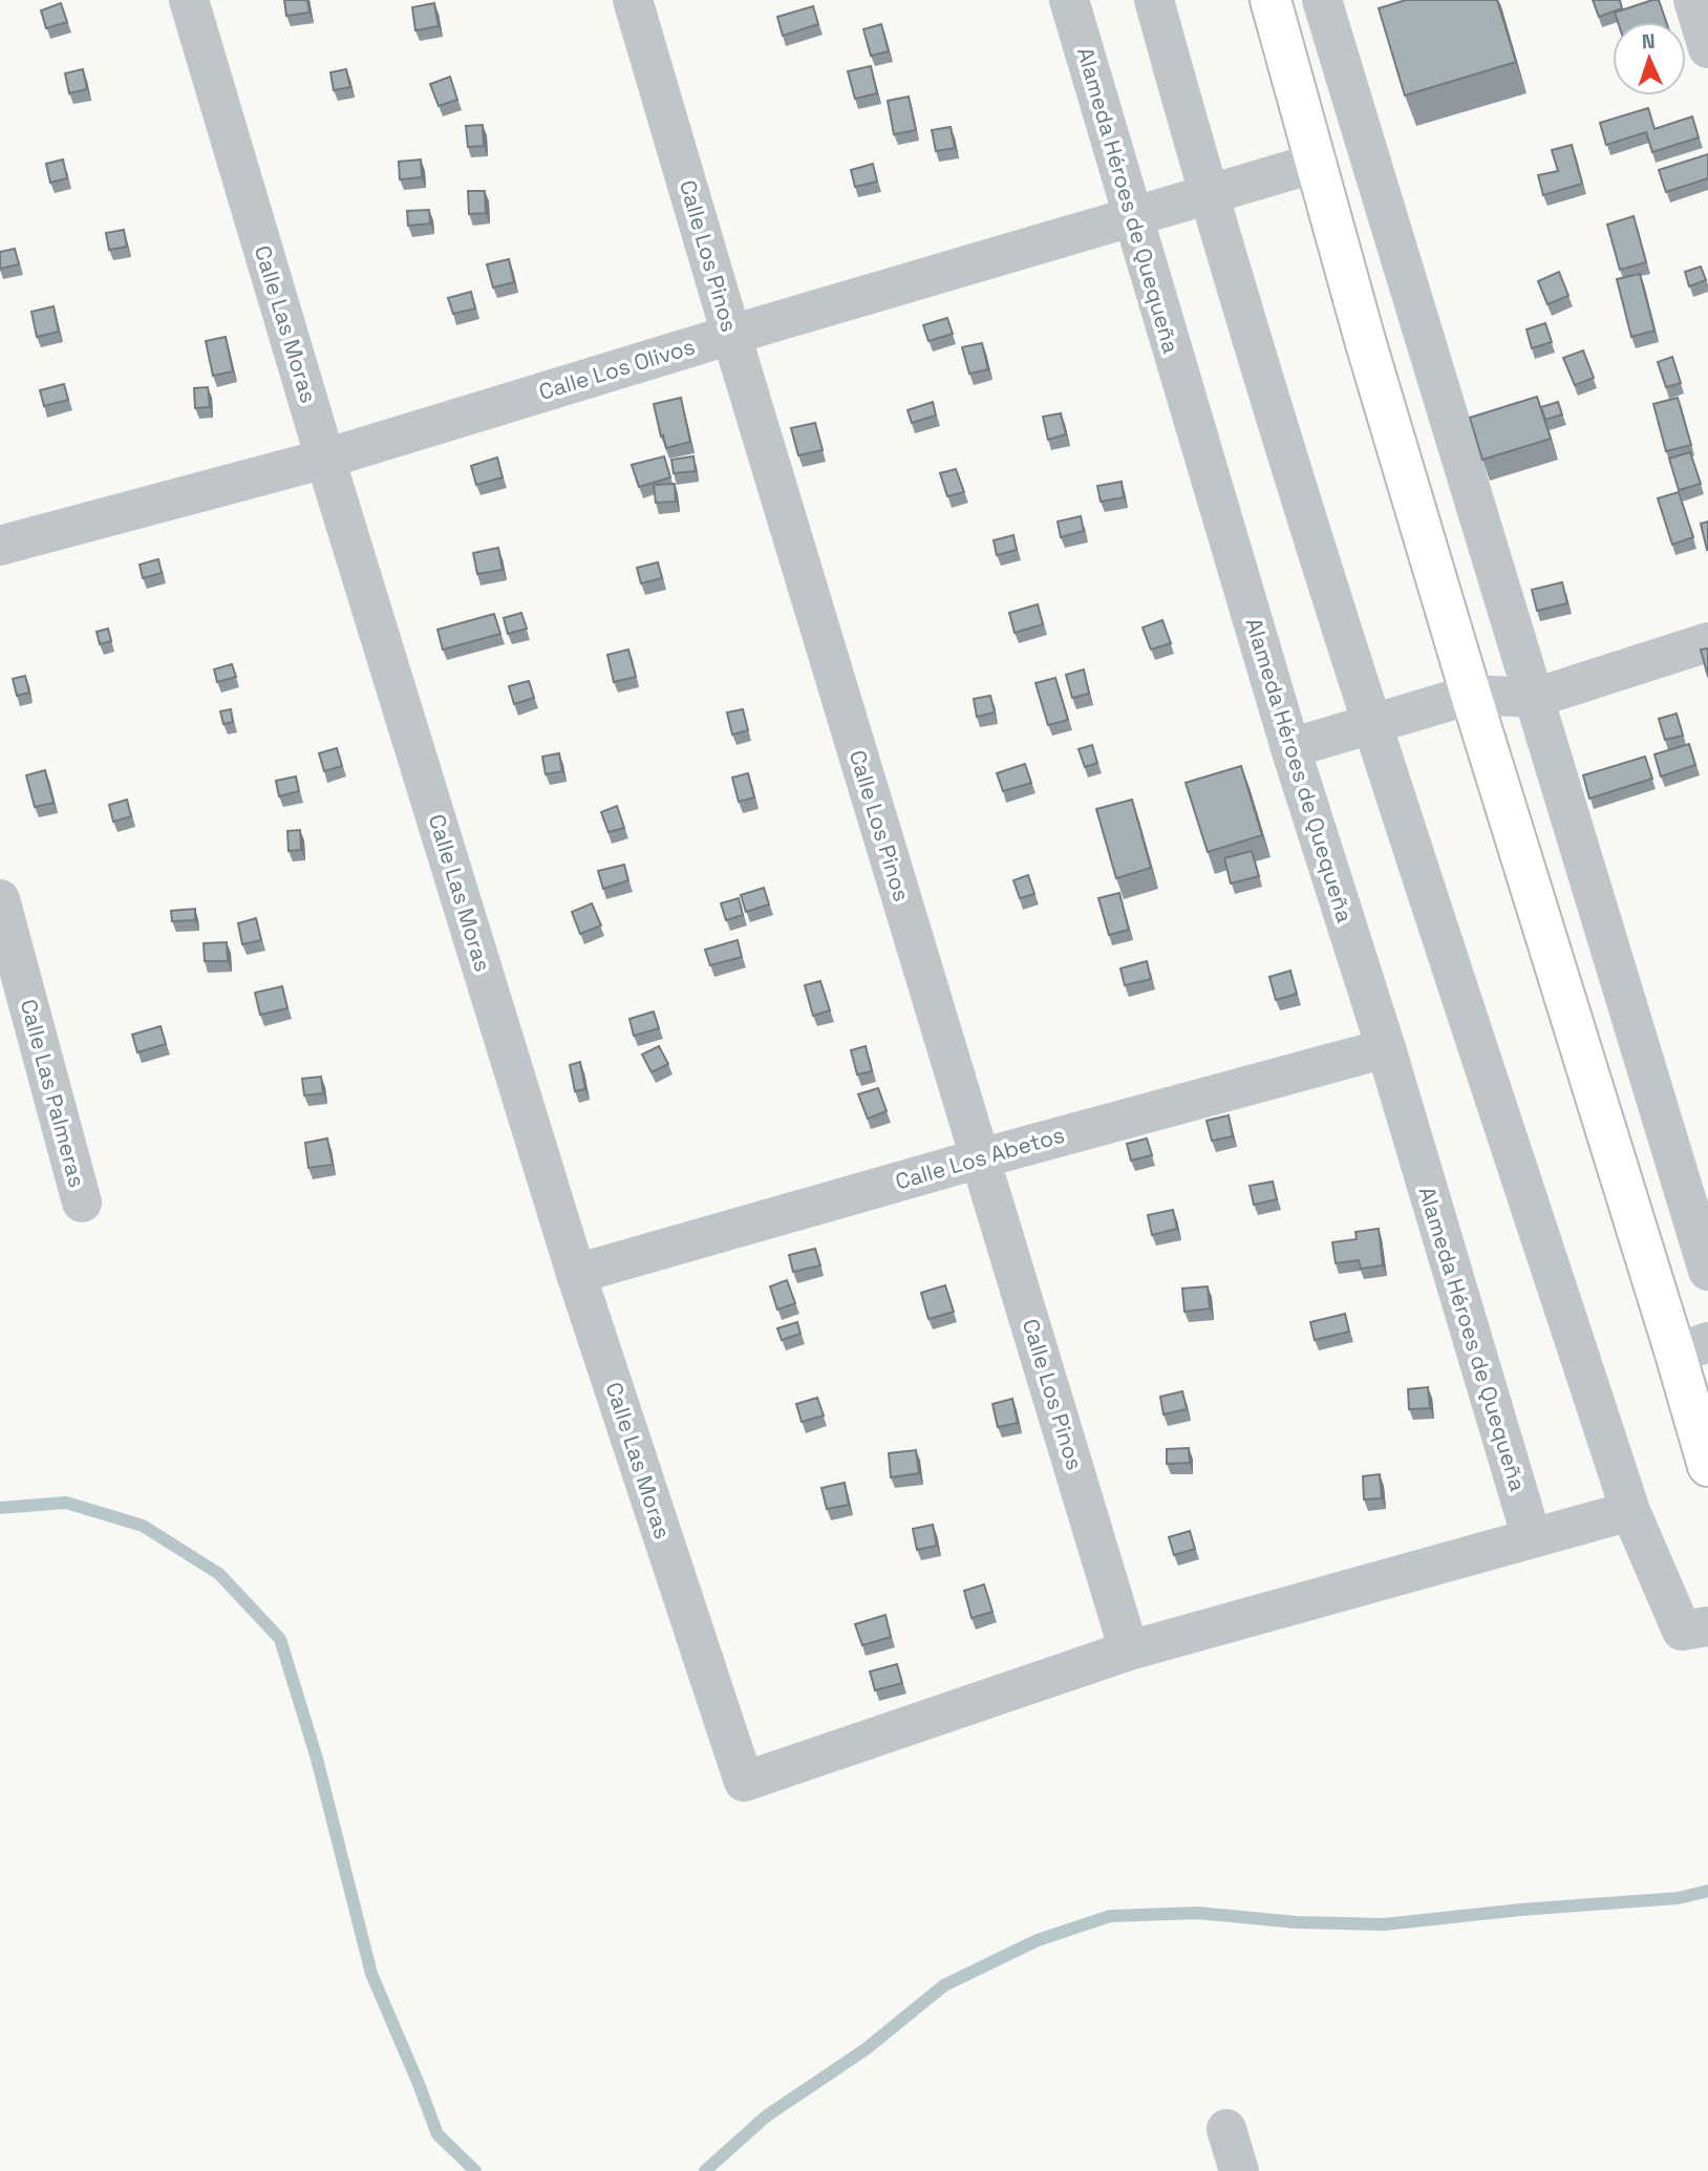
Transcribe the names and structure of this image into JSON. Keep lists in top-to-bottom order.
{
  "streets": {
    "street": [
      "Alameda Héroes de Quequeña",
      "Calle Los Pinos",
      "Calle Las Moras",
      "Calle Los Olivos",
      "Calle Las Palmeras",
      "Calle Los Abetos"
    ]
  },
  "crossings": [
    ["Alameda Héroes de Quequeña", "Calle Los Olivos"],
    ["Alameda Héroes de Quequeña", "Calle Los Abetos"],
    ["Calle Los Pinos", "Calle Las Moras"],
    ["Calle Los Pinos", "Calle Los Olivos"],
    ["Calle Los Pinos", "Calle Los Abetos"],
    ["Calle Las Moras", "Calle Los Olivos"],
    ["Calle Las Moras", "Calle Los Abetos"]
  ],
  "north": "top"
}
